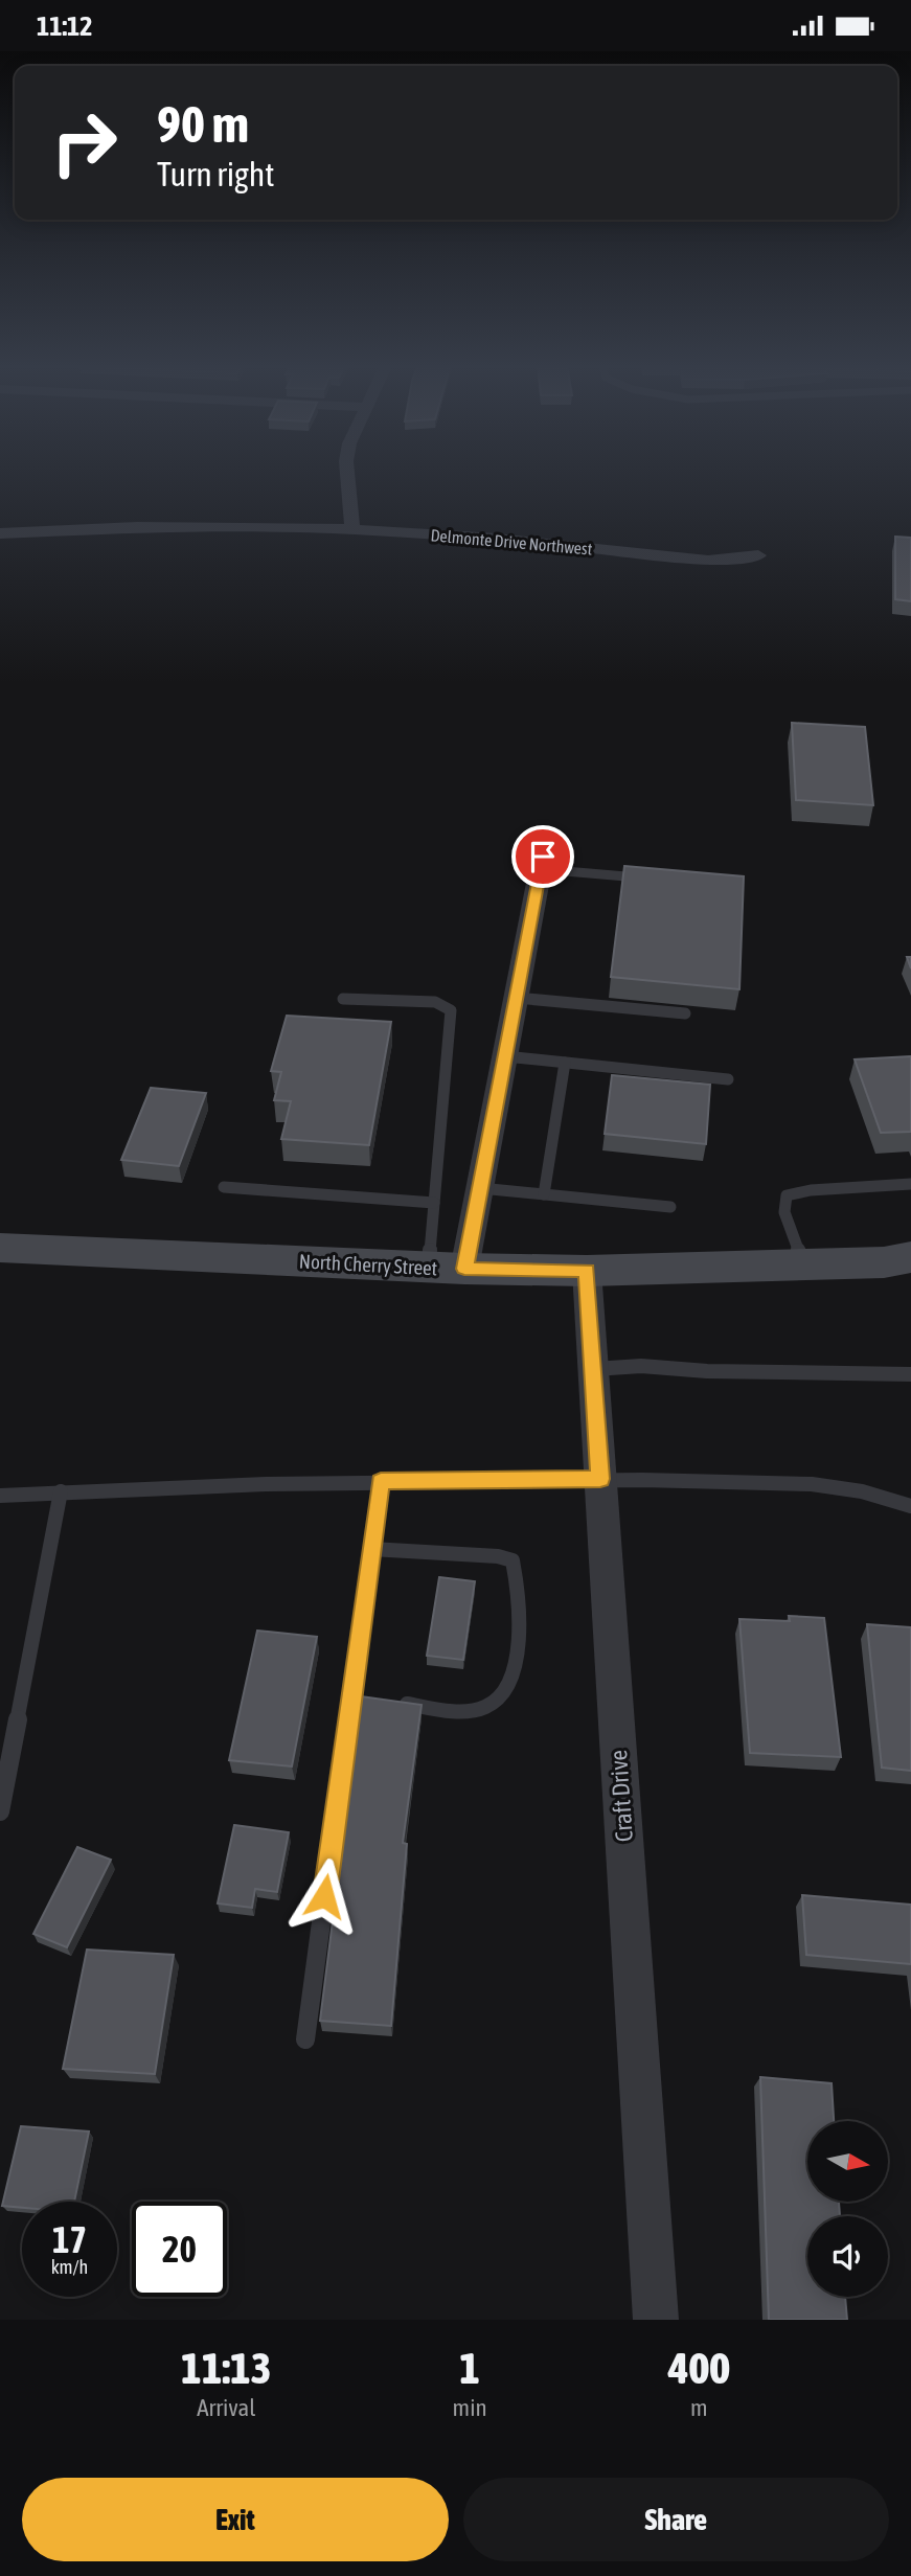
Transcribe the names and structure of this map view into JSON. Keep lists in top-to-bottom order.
{
  "streets": {
    "main road": ["North Cherry Street"],
    "street": ["Delmonte Drive Northwest", "Craft Drive"]
  },
  "crossings": [
    ["North Cherry Street", "Craft Drive"]
  ],
  "north": "right",
  "page": {
    "status": "11:12",
    "turn": ["90 m", "Turn right"],
    "speed": "17 km/h",
    "limit": "20",
    "eta": [
      "11:13",
      "Arrival",
      "1",
      "min",
      "400",
      "m"
    ],
    "buttons": ["Exit", "Share"]
  }
}
